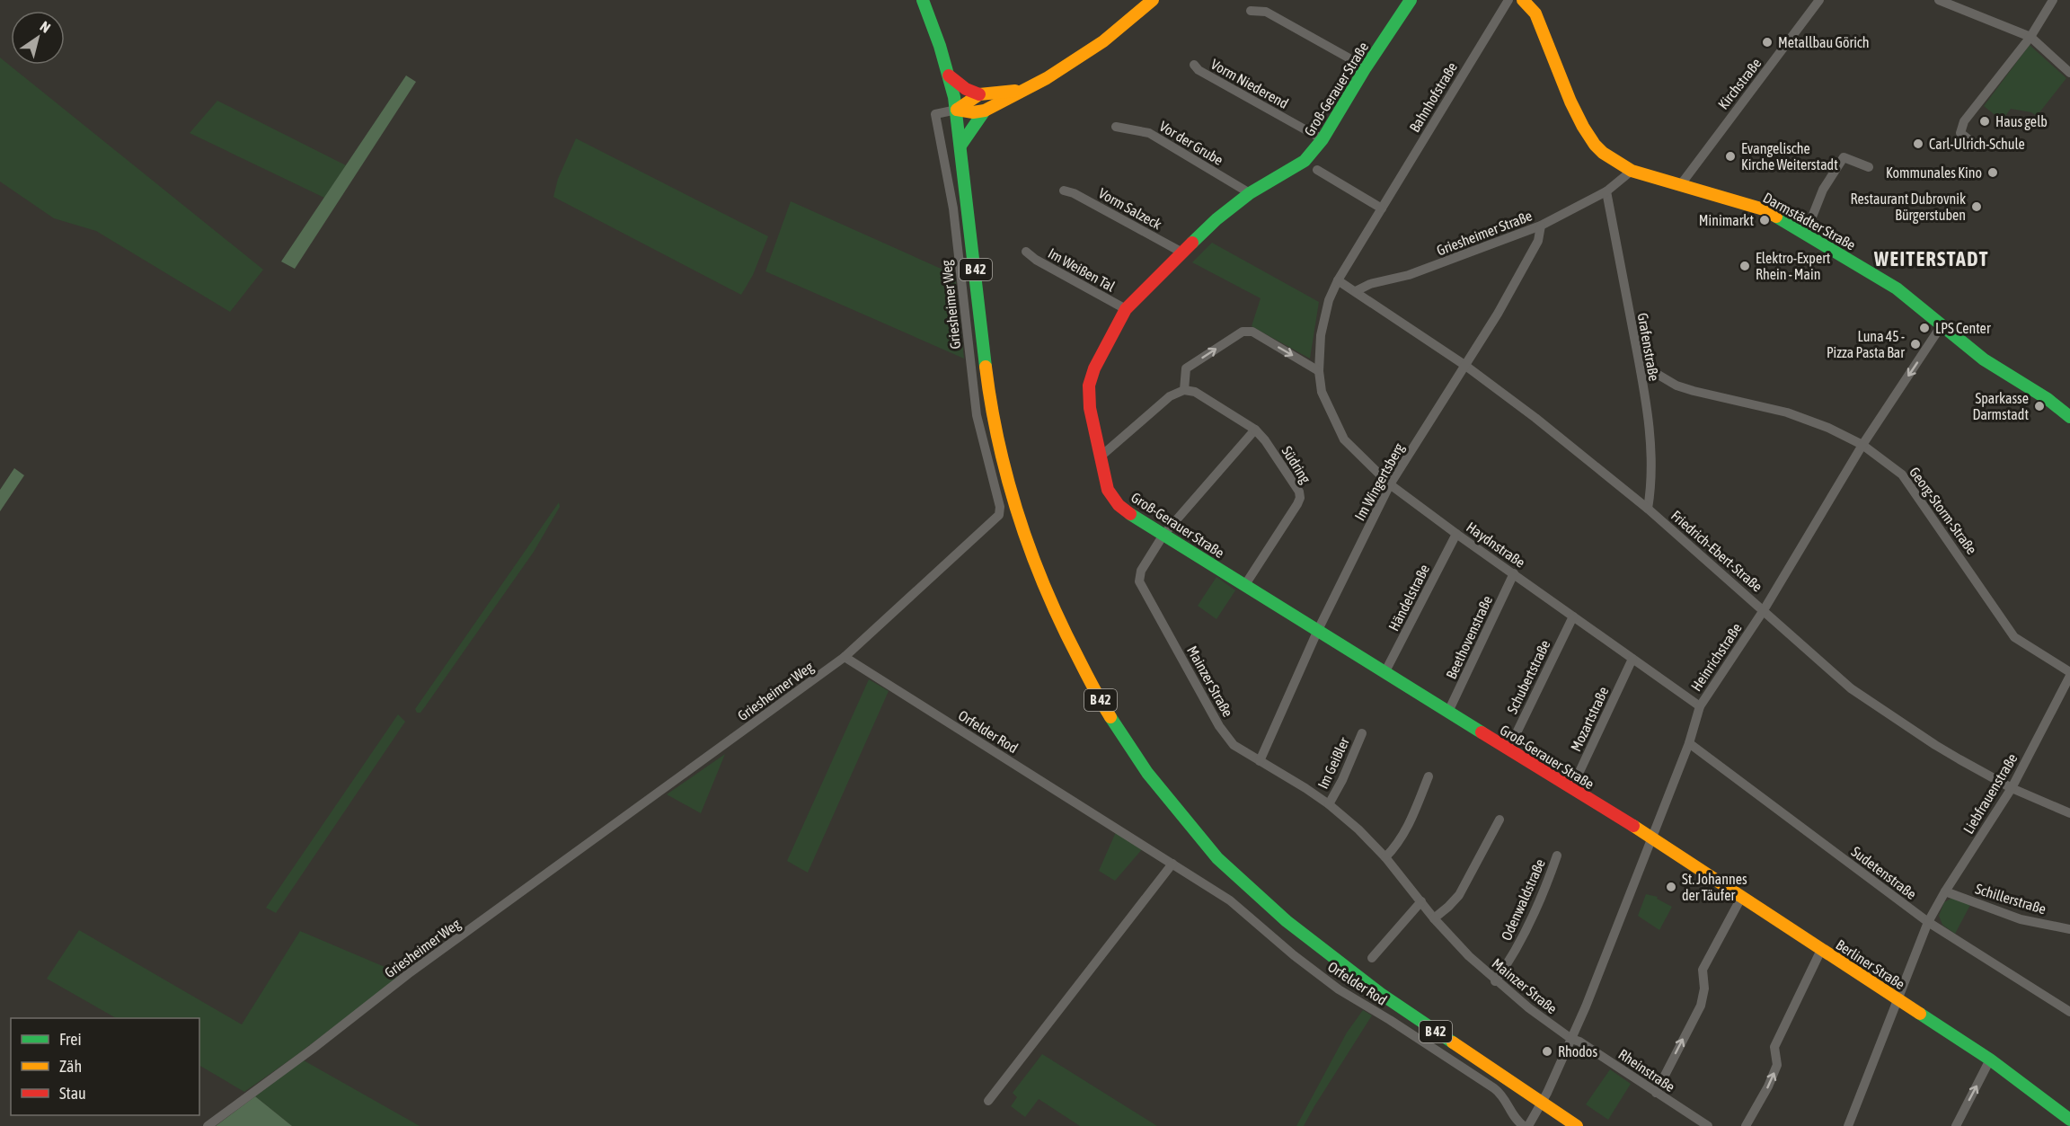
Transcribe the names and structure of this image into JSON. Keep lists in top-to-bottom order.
{
  "streets": {
    "street": [
      "Vorm Niederend",
      "Kirchstraße",
      "Groß-Gerauer Straße",
      "Bahnhofstraße",
      "Vor der Grube",
      "Vorm Salzeck",
      "Darmstädter Straße",
      "Griesheimer Straße",
      "B 42",
      "Im Weißen Tal",
      "Griesheimer Weg",
      "Grafenstraße",
      "Südring",
      "Im Wingertsberg",
      "Georg-Storm-Straße",
      "Haydnstraße",
      "Friedrich-Ebert-Straße",
      "Händelstraße",
      "Beethovenstraße",
      "Heinrichstraße",
      "Schubertstraße",
      "Mainzer Straße",
      "Mozartstraße",
      "Orfelder Rod",
      "Im Geißler",
      "Liebfrauenstraße",
      "Sudetenstraße",
      "Schillerstraße",
      "Odenwaldstraße",
      "Berliner Straße",
      "Rheinstraße"
    ]
  },
  "crossings": [
    ["Vorm Niederend", "Groß-Gerauer Straße"],
    ["Kirchstraße", "Darmstädter Straße"],
    ["Groß-Gerauer Straße", "Vor der Grube"],
    ["Groß-Gerauer Straße", "Vorm Salzeck"],
    ["Groß-Gerauer Straße", "Im Weißen Tal"],
    ["Groß-Gerauer Straße", "Südring"],
    ["Groß-Gerauer Straße", "Im Wingertsberg"],
    ["Groß-Gerauer Straße", "Händelstraße"],
    ["Groß-Gerauer Straße", "Beethovenstraße"],
    ["Groß-Gerauer Straße", "Heinrichstraße"],
    ["Groß-Gerauer Straße", "Schubertstraße"],
    ["Groß-Gerauer Straße", "Mainzer Straße"],
    ["Groß-Gerauer Straße", "Mozartstraße"],
    ["Groß-Gerauer Straße", "Berliner Straße"],
    ["Bahnhofstraße", "Haydnstraße"],
    ["Darmstädter Straße", "Griesheimer Straße"],
    ["Darmstädter Straße", "Heinrichstraße"],
    ["Griesheimer Straße", "Grafenstraße"],
    ["Griesheimer Straße", "Im Wingertsberg"],
    ["Griesheimer Straße", "Friedrich-Ebert-Straße"],
    ["B 42", "Griesheimer Weg"],
    ["B 42", "Heinrichstraße"],
    ["Griesheimer Weg", "Orfelder Rod"],
    ["Grafenstraße", "Georg-Storm-Straße"],
    ["Grafenstraße", "Friedrich-Ebert-Straße"],
    ["Südring", "Mainzer Straße"],
    ["Im Wingertsberg", "Haydnstraße"],
    ["Im Wingertsberg", "Friedrich-Ebert-Straße"],
    ["Im Wingertsberg", "Mainzer Straße"],
    ["Georg-Storm-Straße", "Heinrichstraße"],
    ["Georg-Storm-Straße", "Liebfrauenstraße"],
    ["Haydnstraße", "Händelstraße"],
    ["Haydnstraße", "Beethovenstraße"],
    ["Haydnstraße", "Heinrichstraße"],
    ["Haydnstraße", "Schubertstraße"],
    ["Haydnstraße", "Mozartstraße"],
    ["Friedrich-Ebert-Straße", "Heinrichstraße"],
    ["Friedrich-Ebert-Straße", "Liebfrauenstraße"],
    ["Heinrichstraße", "Mainzer Straße"],
    ["Heinrichstraße", "Sudetenstraße"],
    ["Heinrichstraße", "Berliner Straße"],
    ["Heinrichstraße", "Rheinstraße"],
    ["Mainzer Straße", "Im Geißler"],
    ["Mainzer Straße", "Odenwaldstraße"],
    ["Mainzer Straße", "Rheinstraße"],
    ["Liebfrauenstraße", "Sudetenstraße"],
    ["Liebfrauenstraße", "Schillerstraße"],
    ["Liebfrauenstraße", "Berliner Straße"]
  ],
  "districts": ["WEITERSTADT"],
  "places": [
    "Metallbau Görich",
    "Haus gelb",
    "Carl-Ulrich-Schule",
    "Evangelische Kirche Weiterstadt",
    "Kommunales Kino",
    "Restaurant Dubrovnik Bürgerstuben",
    "Minimarkt",
    "Elektro-Expert Rhein - Main",
    "LPS Center",
    "Luna 45 - Pizza Pasta Bar",
    "Sparkasse Darmstadt",
    "St. Johannes der Täufer",
    "Rhodos"
  ],
  "legend": ["Frei", "Zäh", "Stau"],
  "north": "top right"
}
